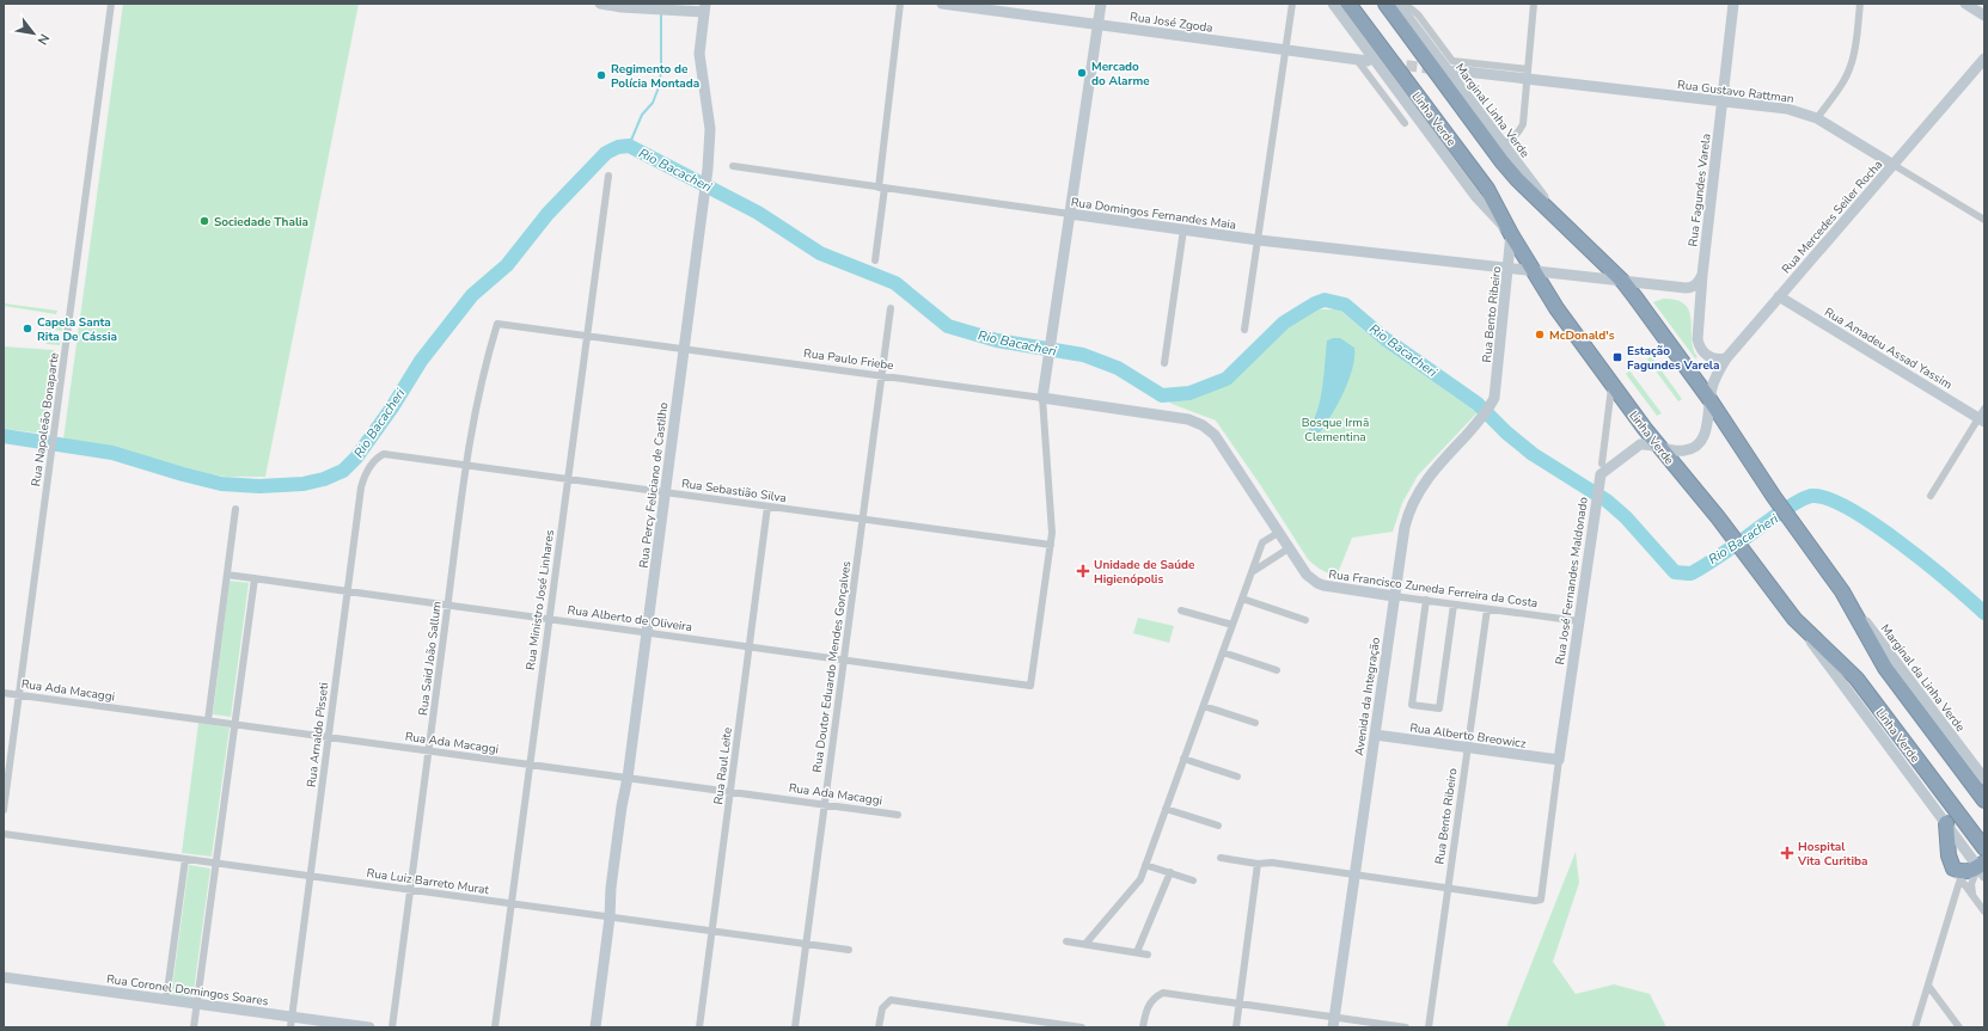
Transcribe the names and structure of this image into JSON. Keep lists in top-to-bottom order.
{
  "streets": {
    "highway": ["Linha Verde"],
    "main road": [
      "Rua José Zgoda",
      "Rua Gustavo Rattman",
      "Marginal Linha Verde",
      "Rua Fagundes Varela",
      "Rua Domingos Fernandes Maia",
      "Rua Mercedes Seiler Rocha",
      "Rua Bento Ribeiro",
      "Rua Amadeu Assad Yassim",
      "Rua Paulo Friebe",
      "Rua Percy Feliciano de Castilho",
      "Rua José Fernandes Maldonado",
      "Rua Francisco Zuneda Ferreira da Costa",
      "Marginal da Linha Verde",
      "Avenida da Integração",
      "Rua Alberto Breowicz",
      "Rua Coronel Domingos Soares"
    ],
    "street": [
      "Rua Napoleão Bonaparte",
      "Rua Sebastião Silva",
      "Rua Ministro José Linhares",
      "Rua Alberto de Oliveira",
      "Rua Said João Sallum",
      "Rua Doutor Eduardo Mendes Gonçalves",
      "Rua Ada Macaggi",
      "Rua Arnaldo Pisseti",
      "Rua Raul Leite",
      "Rua Luiz Barreto Murat"
    ]
  },
  "crossings": [
    ["Rua Gustavo Rattman", "Rua Fagundes Varela"],
    ["Rua Gustavo Rattman", "Rua Mercedes Seiler Rocha"],
    ["Linha Verde", "Rua Domingos Fernandes Maia"],
    ["Linha Verde", "Rua Bento Ribeiro"],
    ["Linha Verde", "Rua José Fernandes Maldonado"],
    ["Rua Fagundes Varela", "Rua Domingos Fernandes Maia"],
    ["Rua Fagundes Varela", "Rua Mercedes Seiler Rocha"],
    ["Rua Domingos Fernandes Maia", "Rua Bento Ribeiro"],
    ["Rua Mercedes Seiler Rocha", "Rua Amadeu Assad Yassim"],
    ["Rua Mercedes Seiler Rocha", "Rua José Fernandes Maldonado"],
    ["Rua Bento Ribeiro", "Rua Francisco Zuneda Ferreira da Costa"],
    ["Rua Bento Ribeiro", "Avenida da Integração"],
    ["Rua Bento Ribeiro", "Rua Alberto Breowicz"],
    ["Rua Paulo Friebe", "Rua Percy Feliciano de Castilho"],
    ["Rua Paulo Friebe", "Rua Francisco Zuneda Ferreira da Costa"],
    ["Rua Paulo Friebe", "Rua Ministro José Linhares"],
    ["Rua Paulo Friebe", "Rua Said João Sallum"],
    ["Rua Paulo Friebe", "Rua Doutor Eduardo Mendes Gonçalves"],
    ["Rua Napoleão Bonaparte", "Rua Ada Macaggi"],
    ["Rua Percy Feliciano de Castilho", "Rua Sebastião Silva"],
    ["Rua Percy Feliciano de Castilho", "Rua Alberto de Oliveira"],
    ["Rua Percy Feliciano de Castilho", "Rua Ada Macaggi"],
    ["Rua Percy Feliciano de Castilho", "Rua Luiz Barreto Murat"],
    ["Rua Sebastião Silva", "Rua Ministro José Linhares"],
    ["Rua Sebastião Silva", "Rua Alberto de Oliveira"],
    ["Rua Sebastião Silva", "Rua Said João Sallum"],
    ["Rua Sebastião Silva", "Rua Doutor Eduardo Mendes Gonçalves"],
    ["Rua Sebastião Silva", "Rua Arnaldo Pisseti"],
    ["Rua Sebastião Silva", "Rua Raul Leite"],
    ["Rua José Fernandes Maldonado", "Rua Francisco Zuneda Ferreira da Costa"],
    ["Rua José Fernandes Maldonado", "Rua Alberto Breowicz"],
    ["Rua Francisco Zuneda Ferreira da Costa", "Avenida da Integração"],
    ["Rua Ministro José Linhares", "Rua Alberto de Oliveira"],
    ["Rua Ministro José Linhares", "Rua Ada Macaggi"],
    ["Rua Ministro José Linhares", "Rua Luiz Barreto Murat"],
    ["Rua Alberto de Oliveira", "Rua Said João Sallum"],
    ["Rua Alberto de Oliveira", "Rua Doutor Eduardo Mendes Gonçalves"],
    ["Rua Alberto de Oliveira", "Rua Arnaldo Pisseti"],
    ["Rua Alberto de Oliveira", "Rua Raul Leite"],
    ["Rua Said João Sallum", "Rua Ada Macaggi"],
    ["Rua Said João Sallum", "Rua Luiz Barreto Murat"],
    ["Rua Doutor Eduardo Mendes Gonçalves", "Rua Ada Macaggi"],
    ["Rua Doutor Eduardo Mendes Gonçalves", "Rua Luiz Barreto Murat"],
    ["Rua Ada Macaggi", "Rua Arnaldo Pisseti"],
    ["Rua Ada Macaggi", "Rua Raul Leite"],
    ["Avenida da Integração", "Rua Alberto Breowicz"],
    ["Rua Arnaldo Pisseti", "Rua Luiz Barreto Murat"],
    ["Rua Arnaldo Pisseti", "Rua Coronel Domingos Soares"],
    ["Rua Raul Leite", "Rua Luiz Barreto Murat"]
  ],
  "water": ["Rio Bacacheri"],
  "parks": ["Bosque Irmã Clementina"],
  "places": {
    "other": [
      "Mercado do Alarme",
      "Regimento de Polícia Montada",
      "Sociedade Thalia",
      "Capela Santa Rita De Cássia",
      "McDonald's"
    ],
    "transit": ["Estação Fagundes Varela"],
    "health": ["Unidade de Saúde Higienópolis", "Hospital Vita Curitiba"]
  },
  "north": "bottom right"
}
